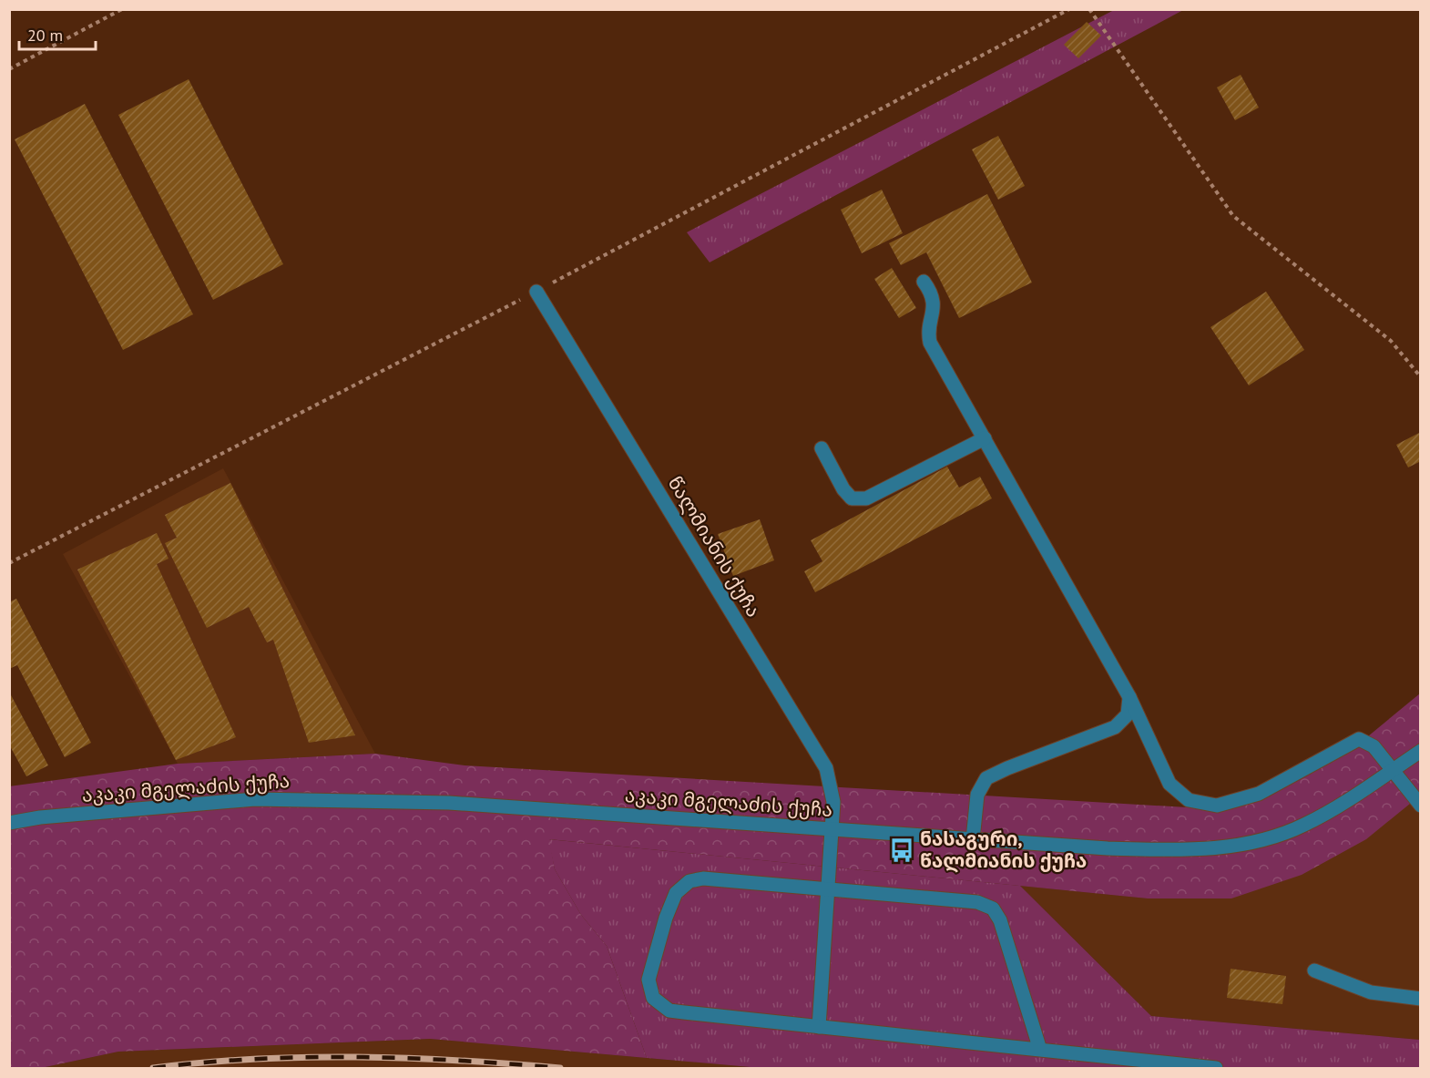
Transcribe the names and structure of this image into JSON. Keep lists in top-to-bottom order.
{
  "streets": {
    "street": ["წალმიანის ქუჩა", "აკაკი მგელაძის ქუჩა"]
  },
  "crossings": [
    ["წალმიანის ქუჩა", "აკაკი მგელაძის ქუჩა"]
  ],
  "places": {
    "bus stop": ["ნასაგური, წალმიანის ქუჩა"]
  },
  "scale_bar": "20 m"
}
